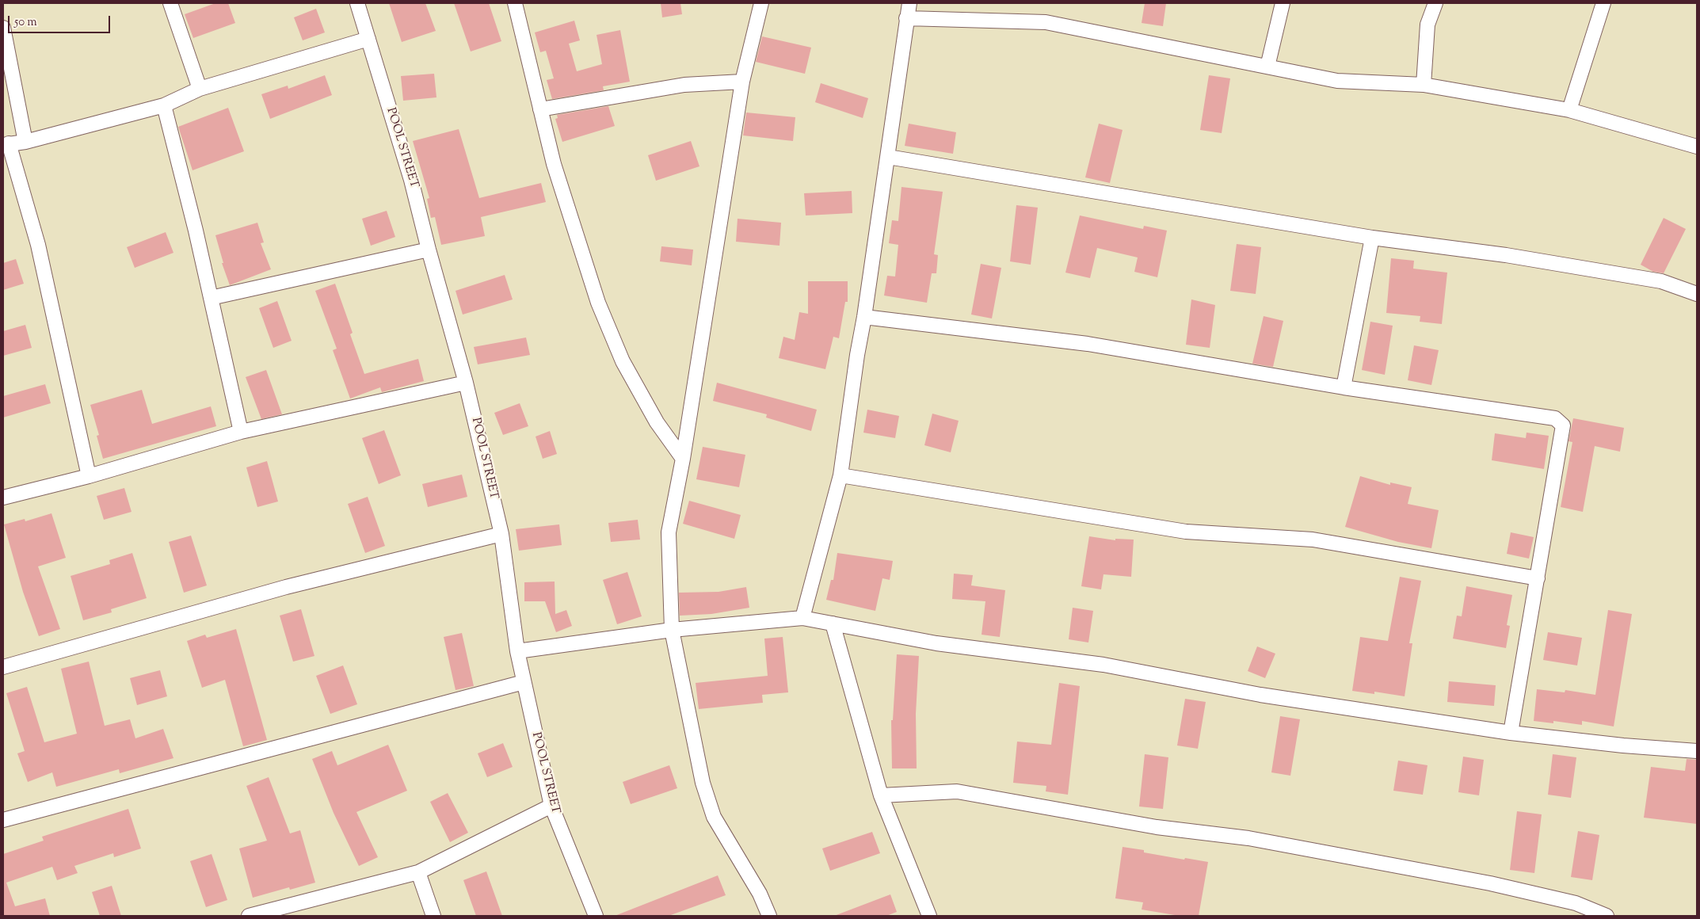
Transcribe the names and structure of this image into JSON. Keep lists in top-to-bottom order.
{
  "streets": {
    "street": ["POOL STREET"]
  },
  "scale_bar": "50 m"
}
